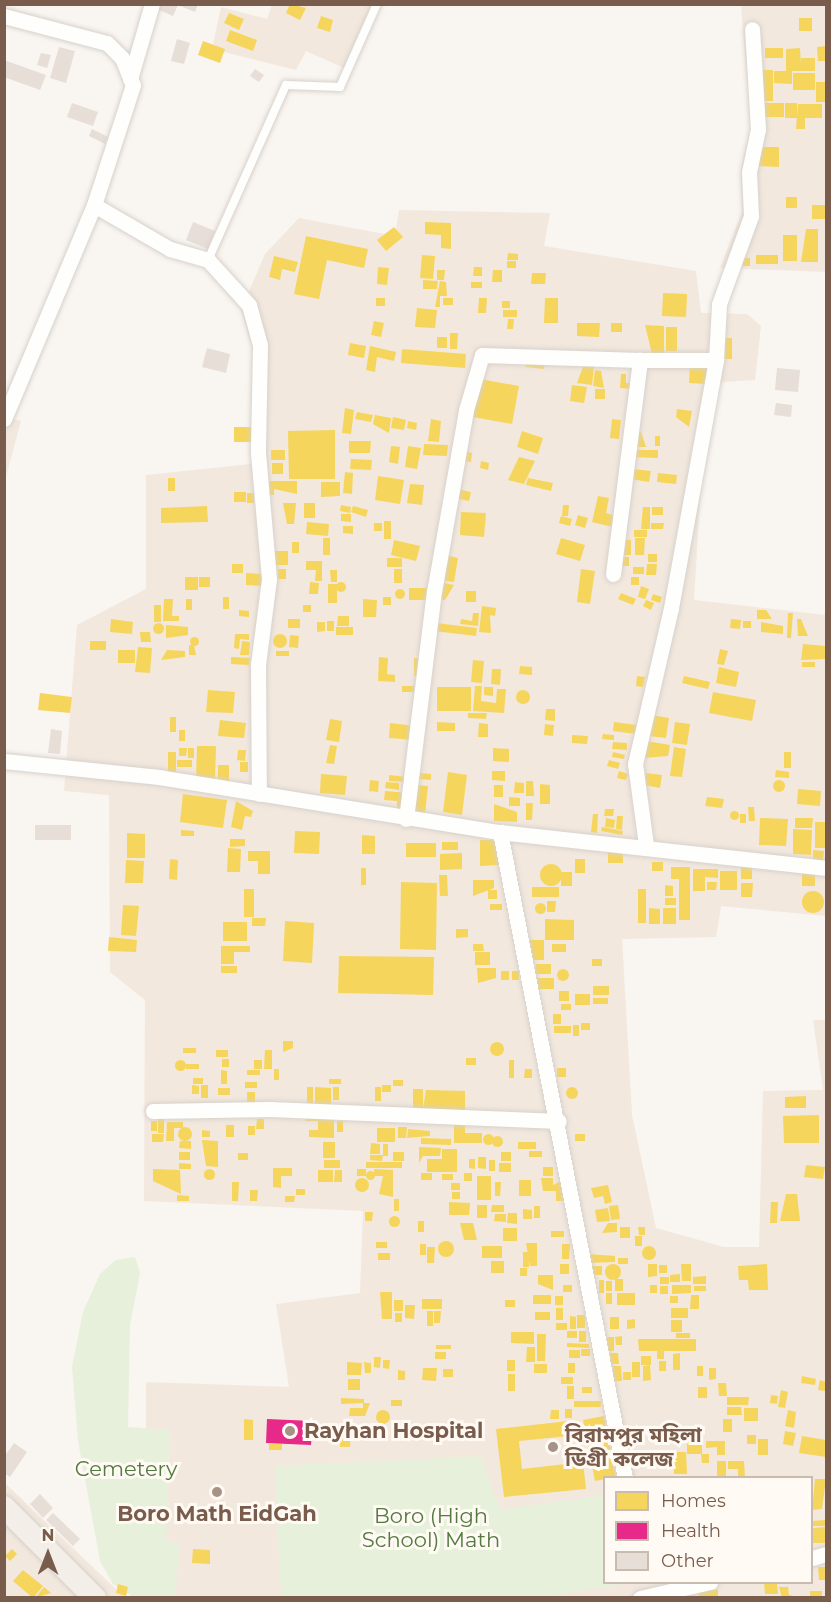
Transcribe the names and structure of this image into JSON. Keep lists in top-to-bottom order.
{
  "parks": ["Cemetery", "Boro (High School) Math"],
  "places": ["Rayhan Hospital", "বিরামপুর মহিলা ডিগ্রী কলেজ", "Boro Math EidGah"],
  "legend": ["Homes", "Health", "Other"],
  "north": "top"
}
